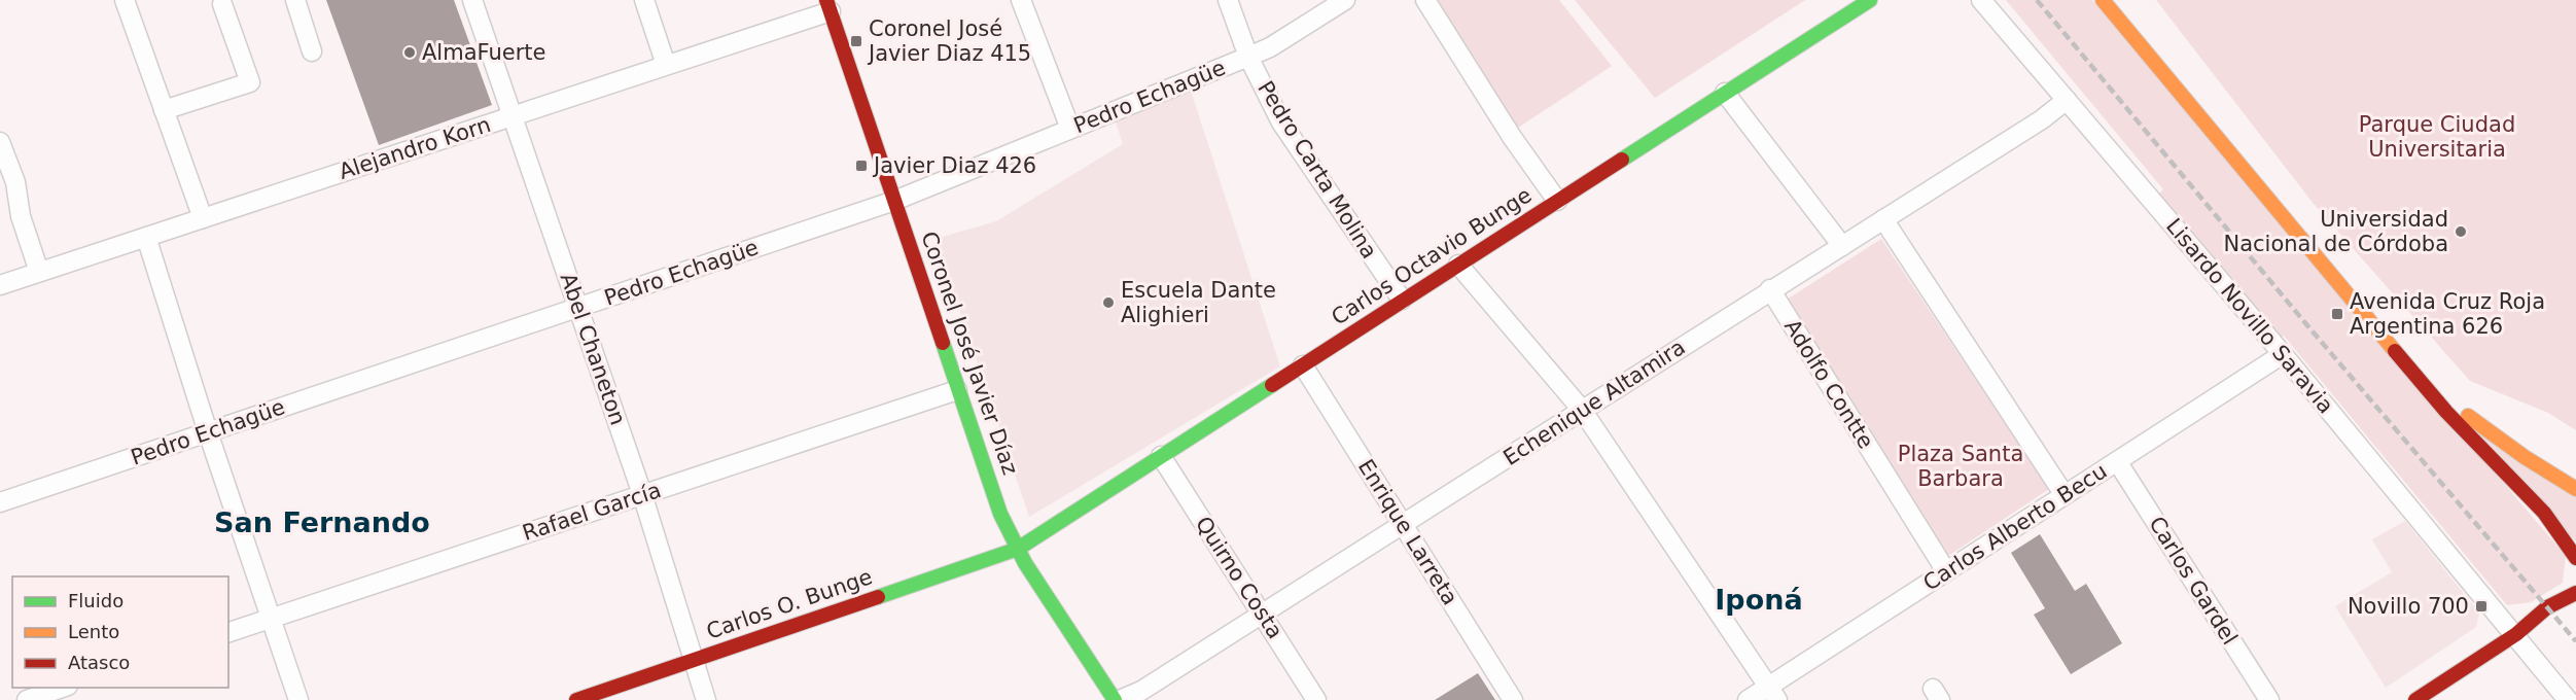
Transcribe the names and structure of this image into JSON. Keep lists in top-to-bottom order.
{
  "streets": {
    "main road": ["Carlos Octavio Bunge", "Coronel José Javier Díaz", "Carlos O. Bunge"],
    "street": [
      "Pedro Echagüe",
      "Alejandro Korn",
      "Pedro Carta Molina",
      "Lisardo Novillo Saravia",
      "Abel Chaneton",
      "Adolfo Contte",
      "Echenique Altamira",
      "Rafael García",
      "Carlos Alberto Becu",
      "Enrique Larreta",
      "Quirno Costa",
      "Carlos Gardel"
    ]
  },
  "crossings": [
    ["Pedro Echagüe", "Pedro Carta Molina"],
    ["Pedro Echagüe", "Abel Chaneton"],
    ["Pedro Echagüe", "Coronel José Javier Díaz"],
    ["Alejandro Korn", "Abel Chaneton"],
    ["Alejandro Korn", "Coronel José Javier Díaz"],
    ["Pedro Carta Molina", "Carlos Octavio Bunge"],
    ["Carlos Octavio Bunge", "Coronel José Javier Díaz"],
    ["Carlos Octavio Bunge", "Enrique Larreta"],
    ["Carlos Octavio Bunge", "Quirno Costa"],
    ["Carlos Octavio Bunge", "Carlos O. Bunge"],
    ["Lisardo Novillo Saravia", "Echenique Altamira"],
    ["Lisardo Novillo Saravia", "Carlos Alberto Becu"],
    ["Abel Chaneton", "Rafael García"],
    ["Abel Chaneton", "Carlos O. Bunge"],
    ["Coronel José Javier Díaz", "Echenique Altamira"],
    ["Coronel José Javier Díaz", "Rafael García"],
    ["Coronel José Javier Díaz", "Carlos O. Bunge"],
    ["Adolfo Contte", "Echenique Altamira"],
    ["Adolfo Contte", "Carlos Alberto Becu"],
    ["Echenique Altamira", "Enrique Larreta"],
    ["Echenique Altamira", "Quirno Costa"],
    ["Carlos Alberto Becu", "Carlos Gardel"]
  ],
  "districts": ["San Fernando", "Iponá"],
  "parks": ["Parque Ciudad Universitaria", "Plaza Santa Barbara"],
  "places": {
    "transit": [
      "Coronel José Javier Diaz 415",
      "Javier Diaz 426",
      "Avenida Cruz Roja Argentina 626",
      "Novillo 700"
    ],
    "other": ["AlmaFuerte", "Universidad Nacional de Córdoba", "Escuela Dante Alighieri"]
  },
  "legend": ["Fluido", "Lento", "Atasco"]
}
